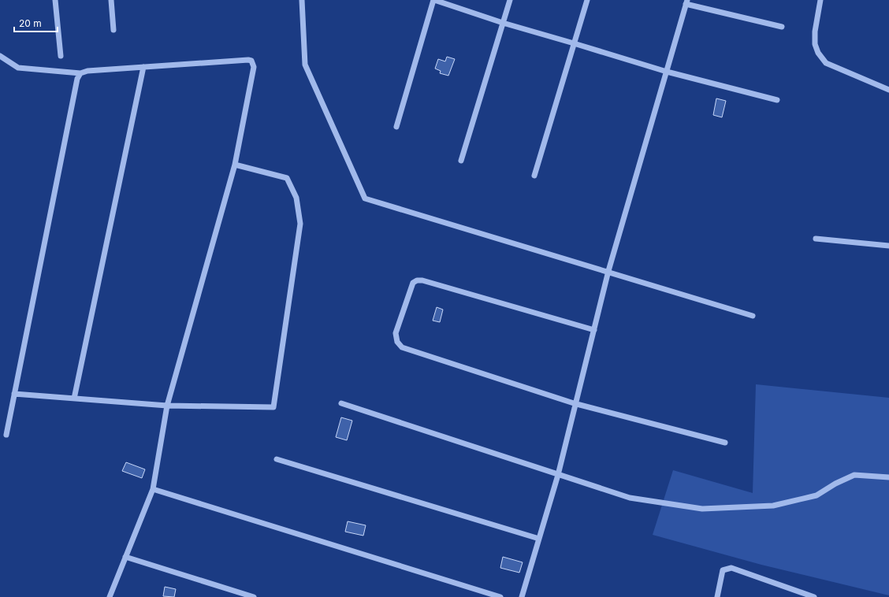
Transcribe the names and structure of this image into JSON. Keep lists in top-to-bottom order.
{
  "scale_bar": "20 m"
}
